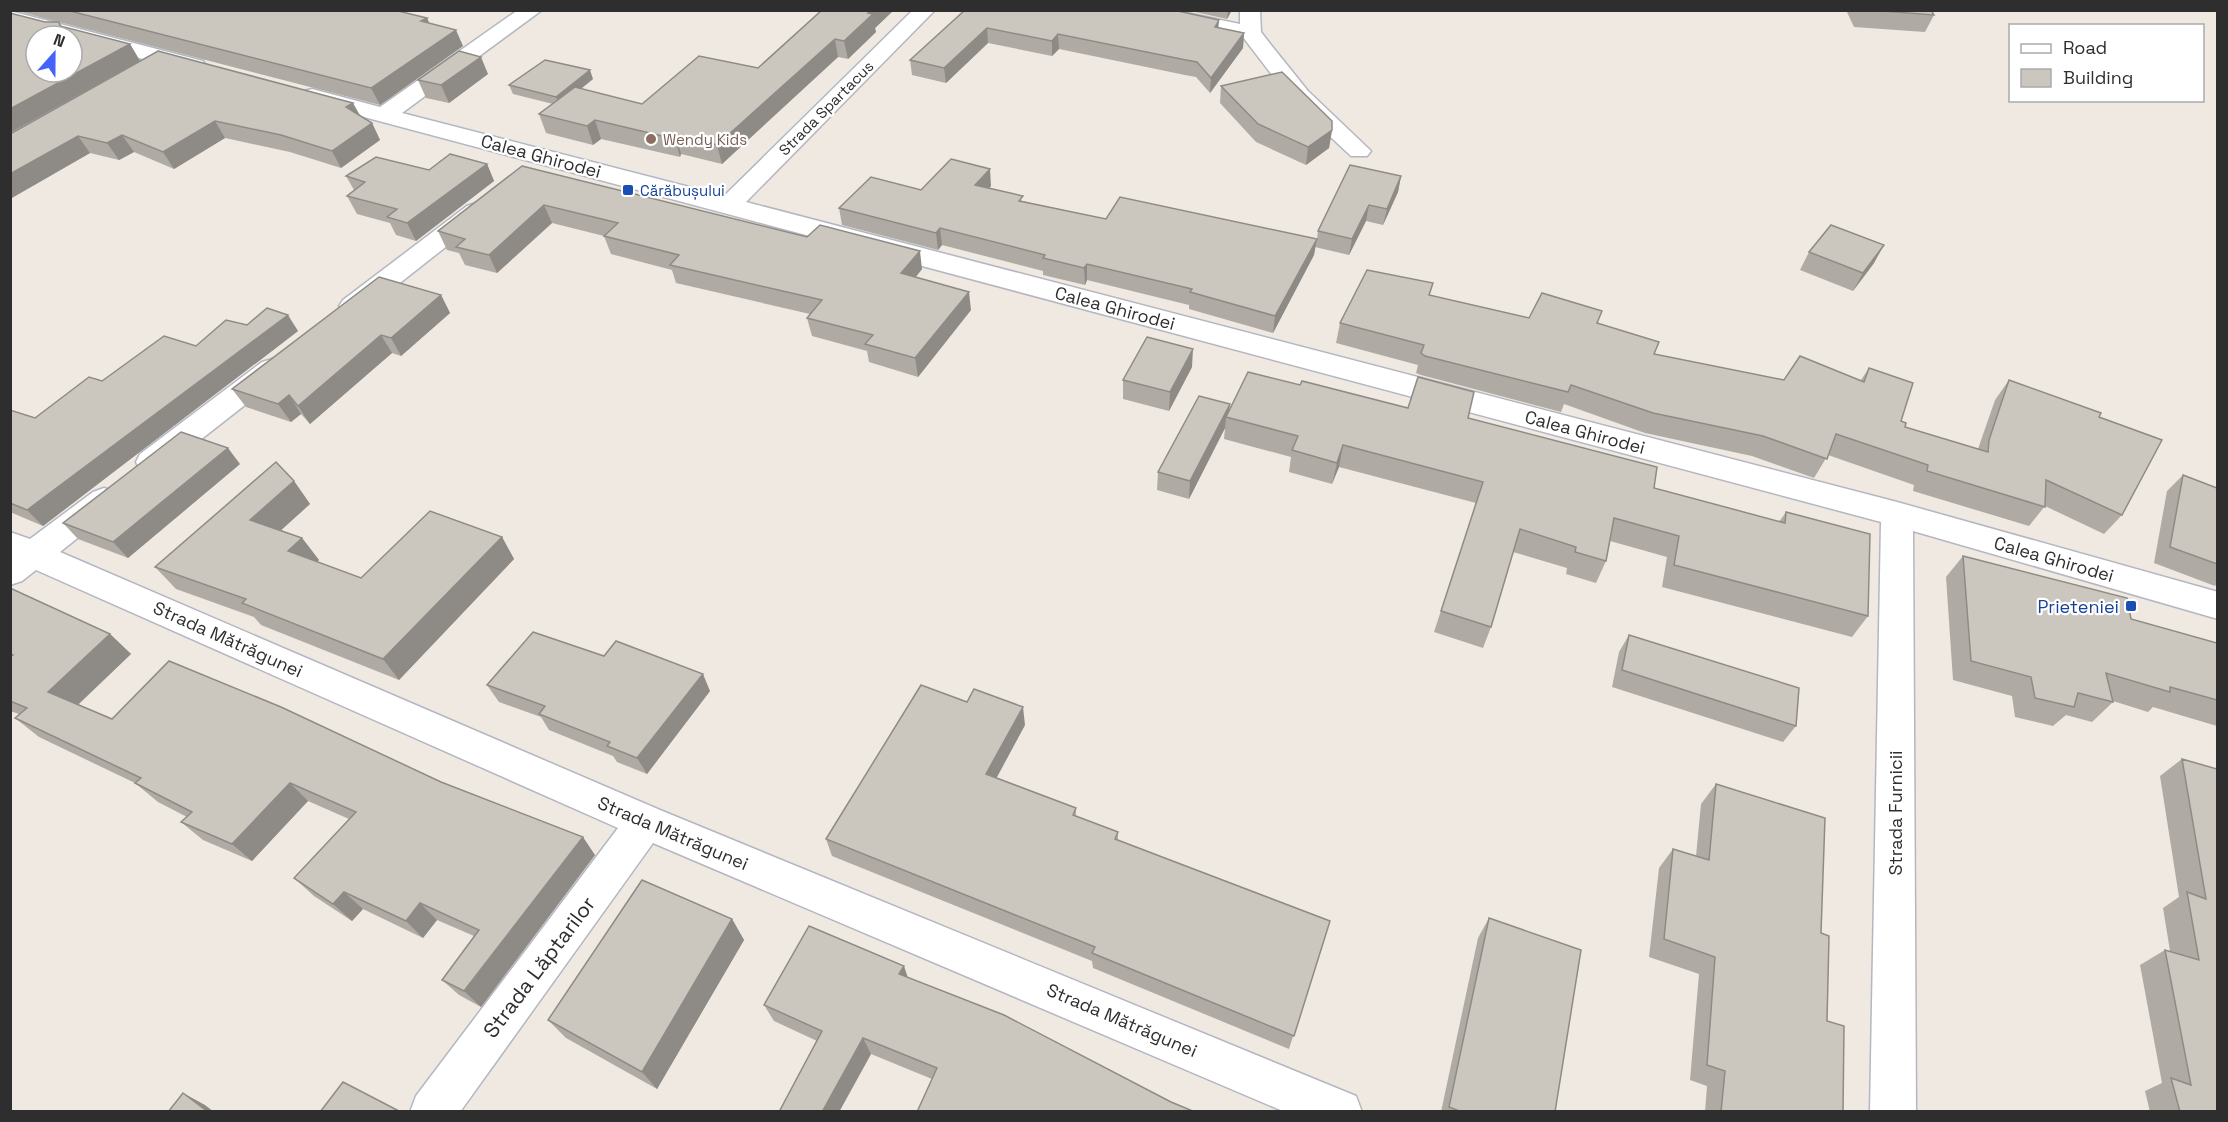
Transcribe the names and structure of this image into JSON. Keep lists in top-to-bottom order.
{
  "streets": {
    "street": [
      "Strada Spartacus",
      "Calea Ghirodei",
      "Strada Mătrăgunei",
      "Strada Furnicii",
      "Strada Lăptarilor"
    ]
  },
  "crossings": [
    ["Strada Spartacus", "Calea Ghirodei"],
    ["Calea Ghirodei", "Strada Furnicii"],
    ["Strada Mătrăgunei", "Strada Lăptarilor"]
  ],
  "places": {
    "other": ["Wendy Kids"],
    "transit": ["Cărăbușului", "Prieteniei"]
  },
  "legend": ["Road", "Building"],
  "north": "top"
}
